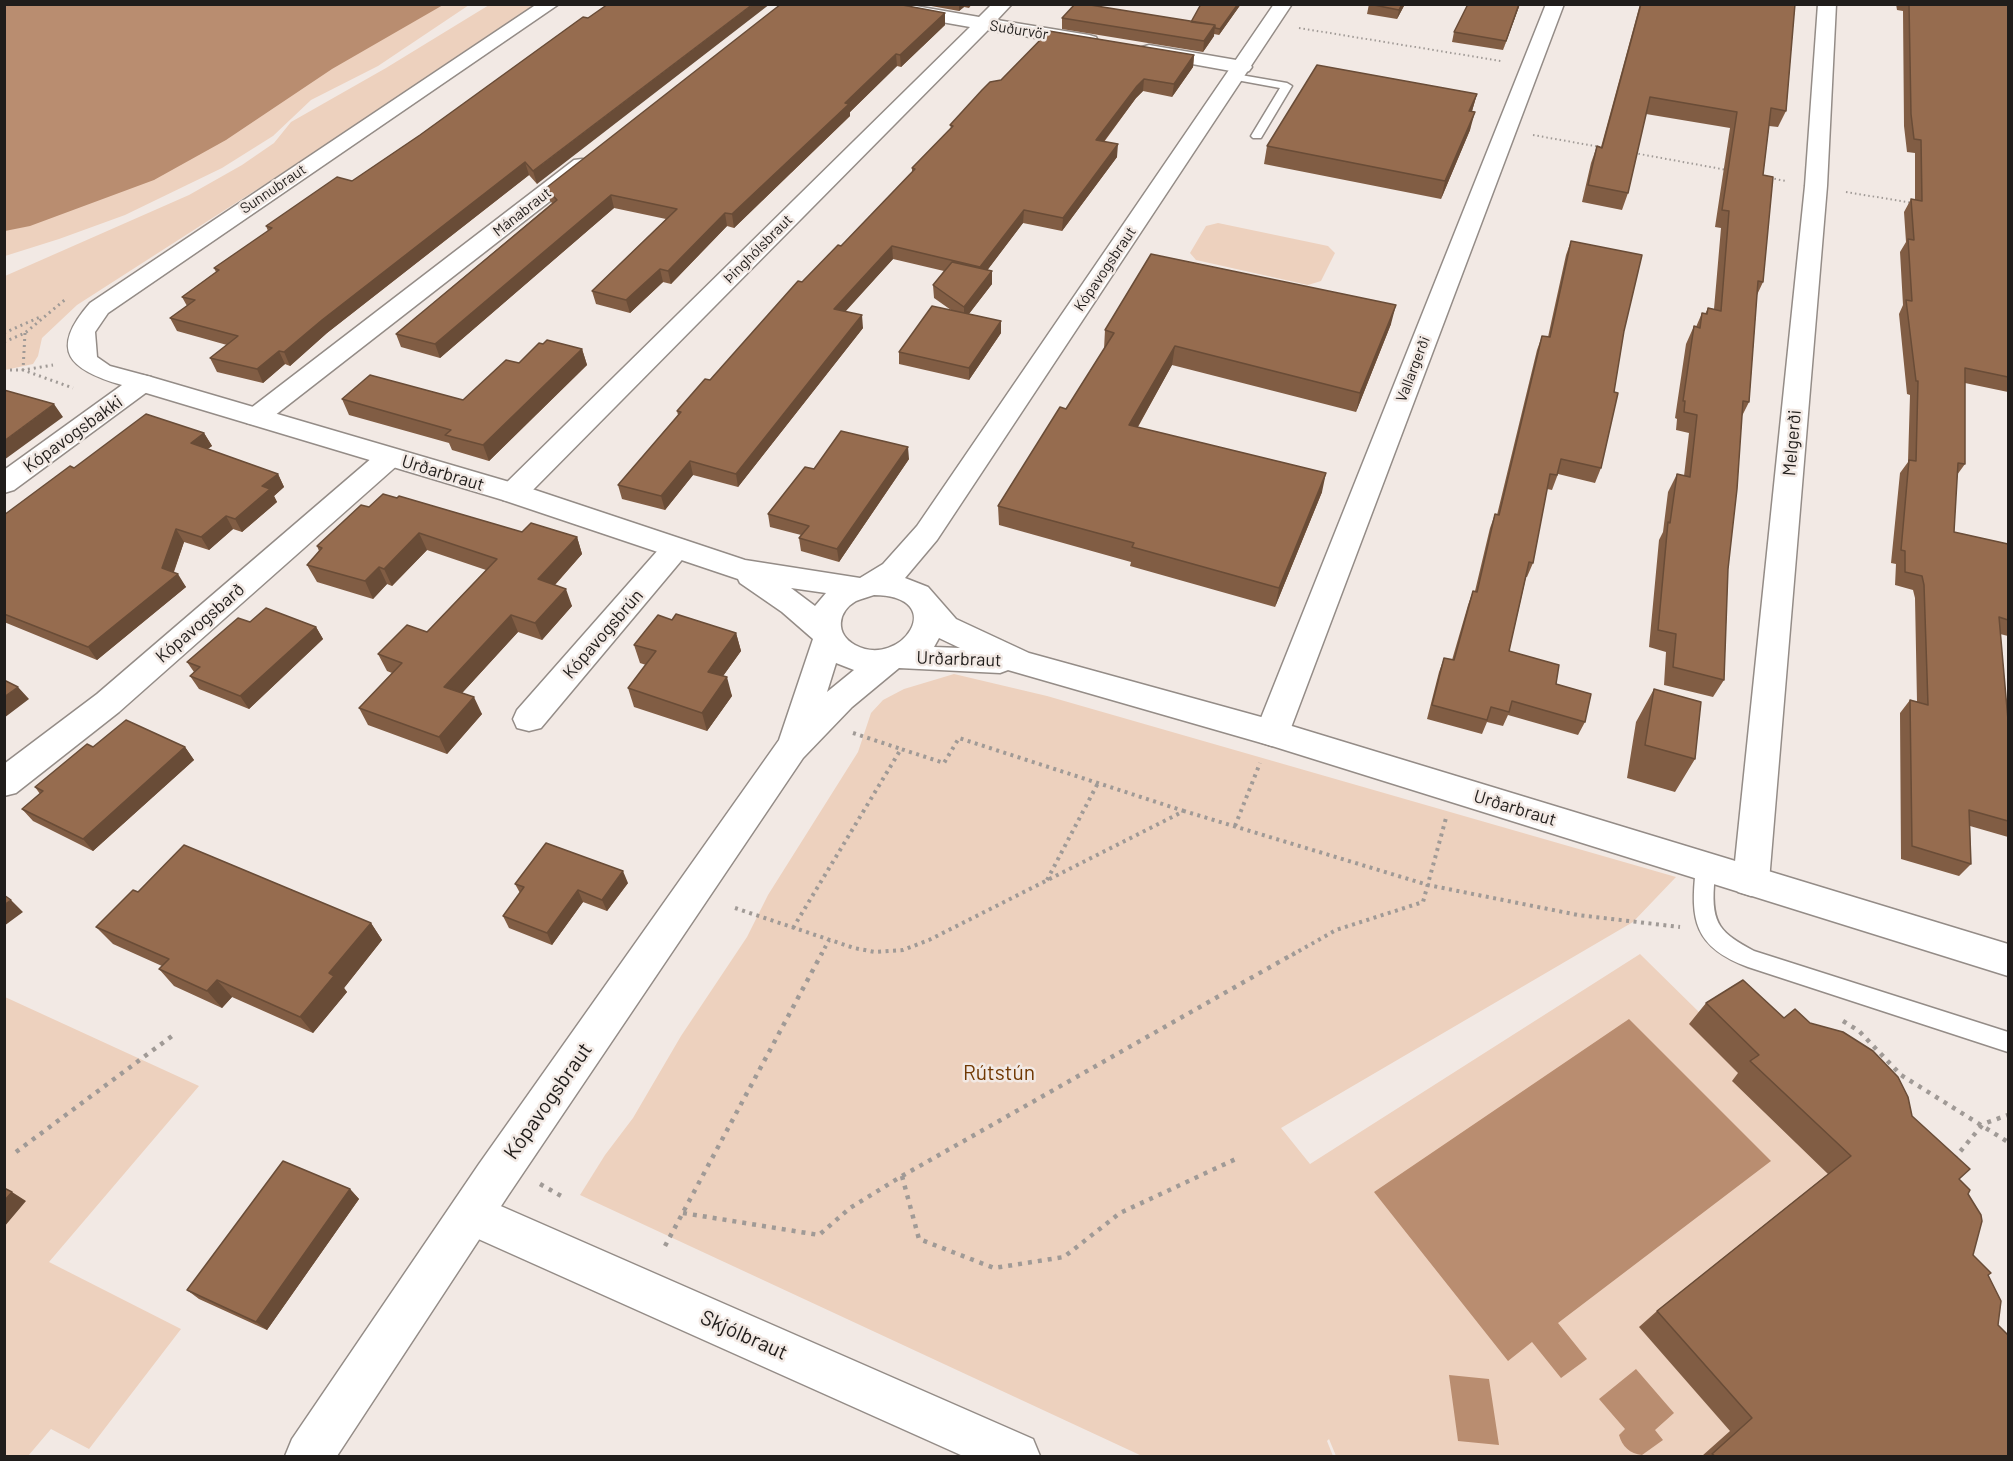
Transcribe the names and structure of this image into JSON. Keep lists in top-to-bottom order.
{
  "streets": {
    "street": [
      "Suðurvör",
      "Sunnubraut",
      "Mánabraut",
      "Þinghólsbraut",
      "Kópavogsbraut",
      "Vallargerði",
      "Kópavogsbakki",
      "Melgerði",
      "Urðarbraut",
      "Kópavogsbarð",
      "Kópavogsbrún",
      "Skjólbraut"
    ]
  },
  "crossings": [
    ["Suðurvör", "Þinghólsbraut"],
    ["Mánabraut", "Urðarbraut"],
    ["Þinghólsbraut", "Urðarbraut"],
    ["Kópavogsbraut", "Urðarbraut"],
    ["Kópavogsbraut", "Skjólbraut"],
    ["Vallargerði", "Urðarbraut"],
    ["Kópavogsbakki", "Urðarbraut"],
    ["Melgerði", "Urðarbraut"],
    ["Urðarbraut", "Kópavogsbarð"],
    ["Urðarbraut", "Kópavogsbrún"]
  ],
  "parks": ["Rútstún"]
}
